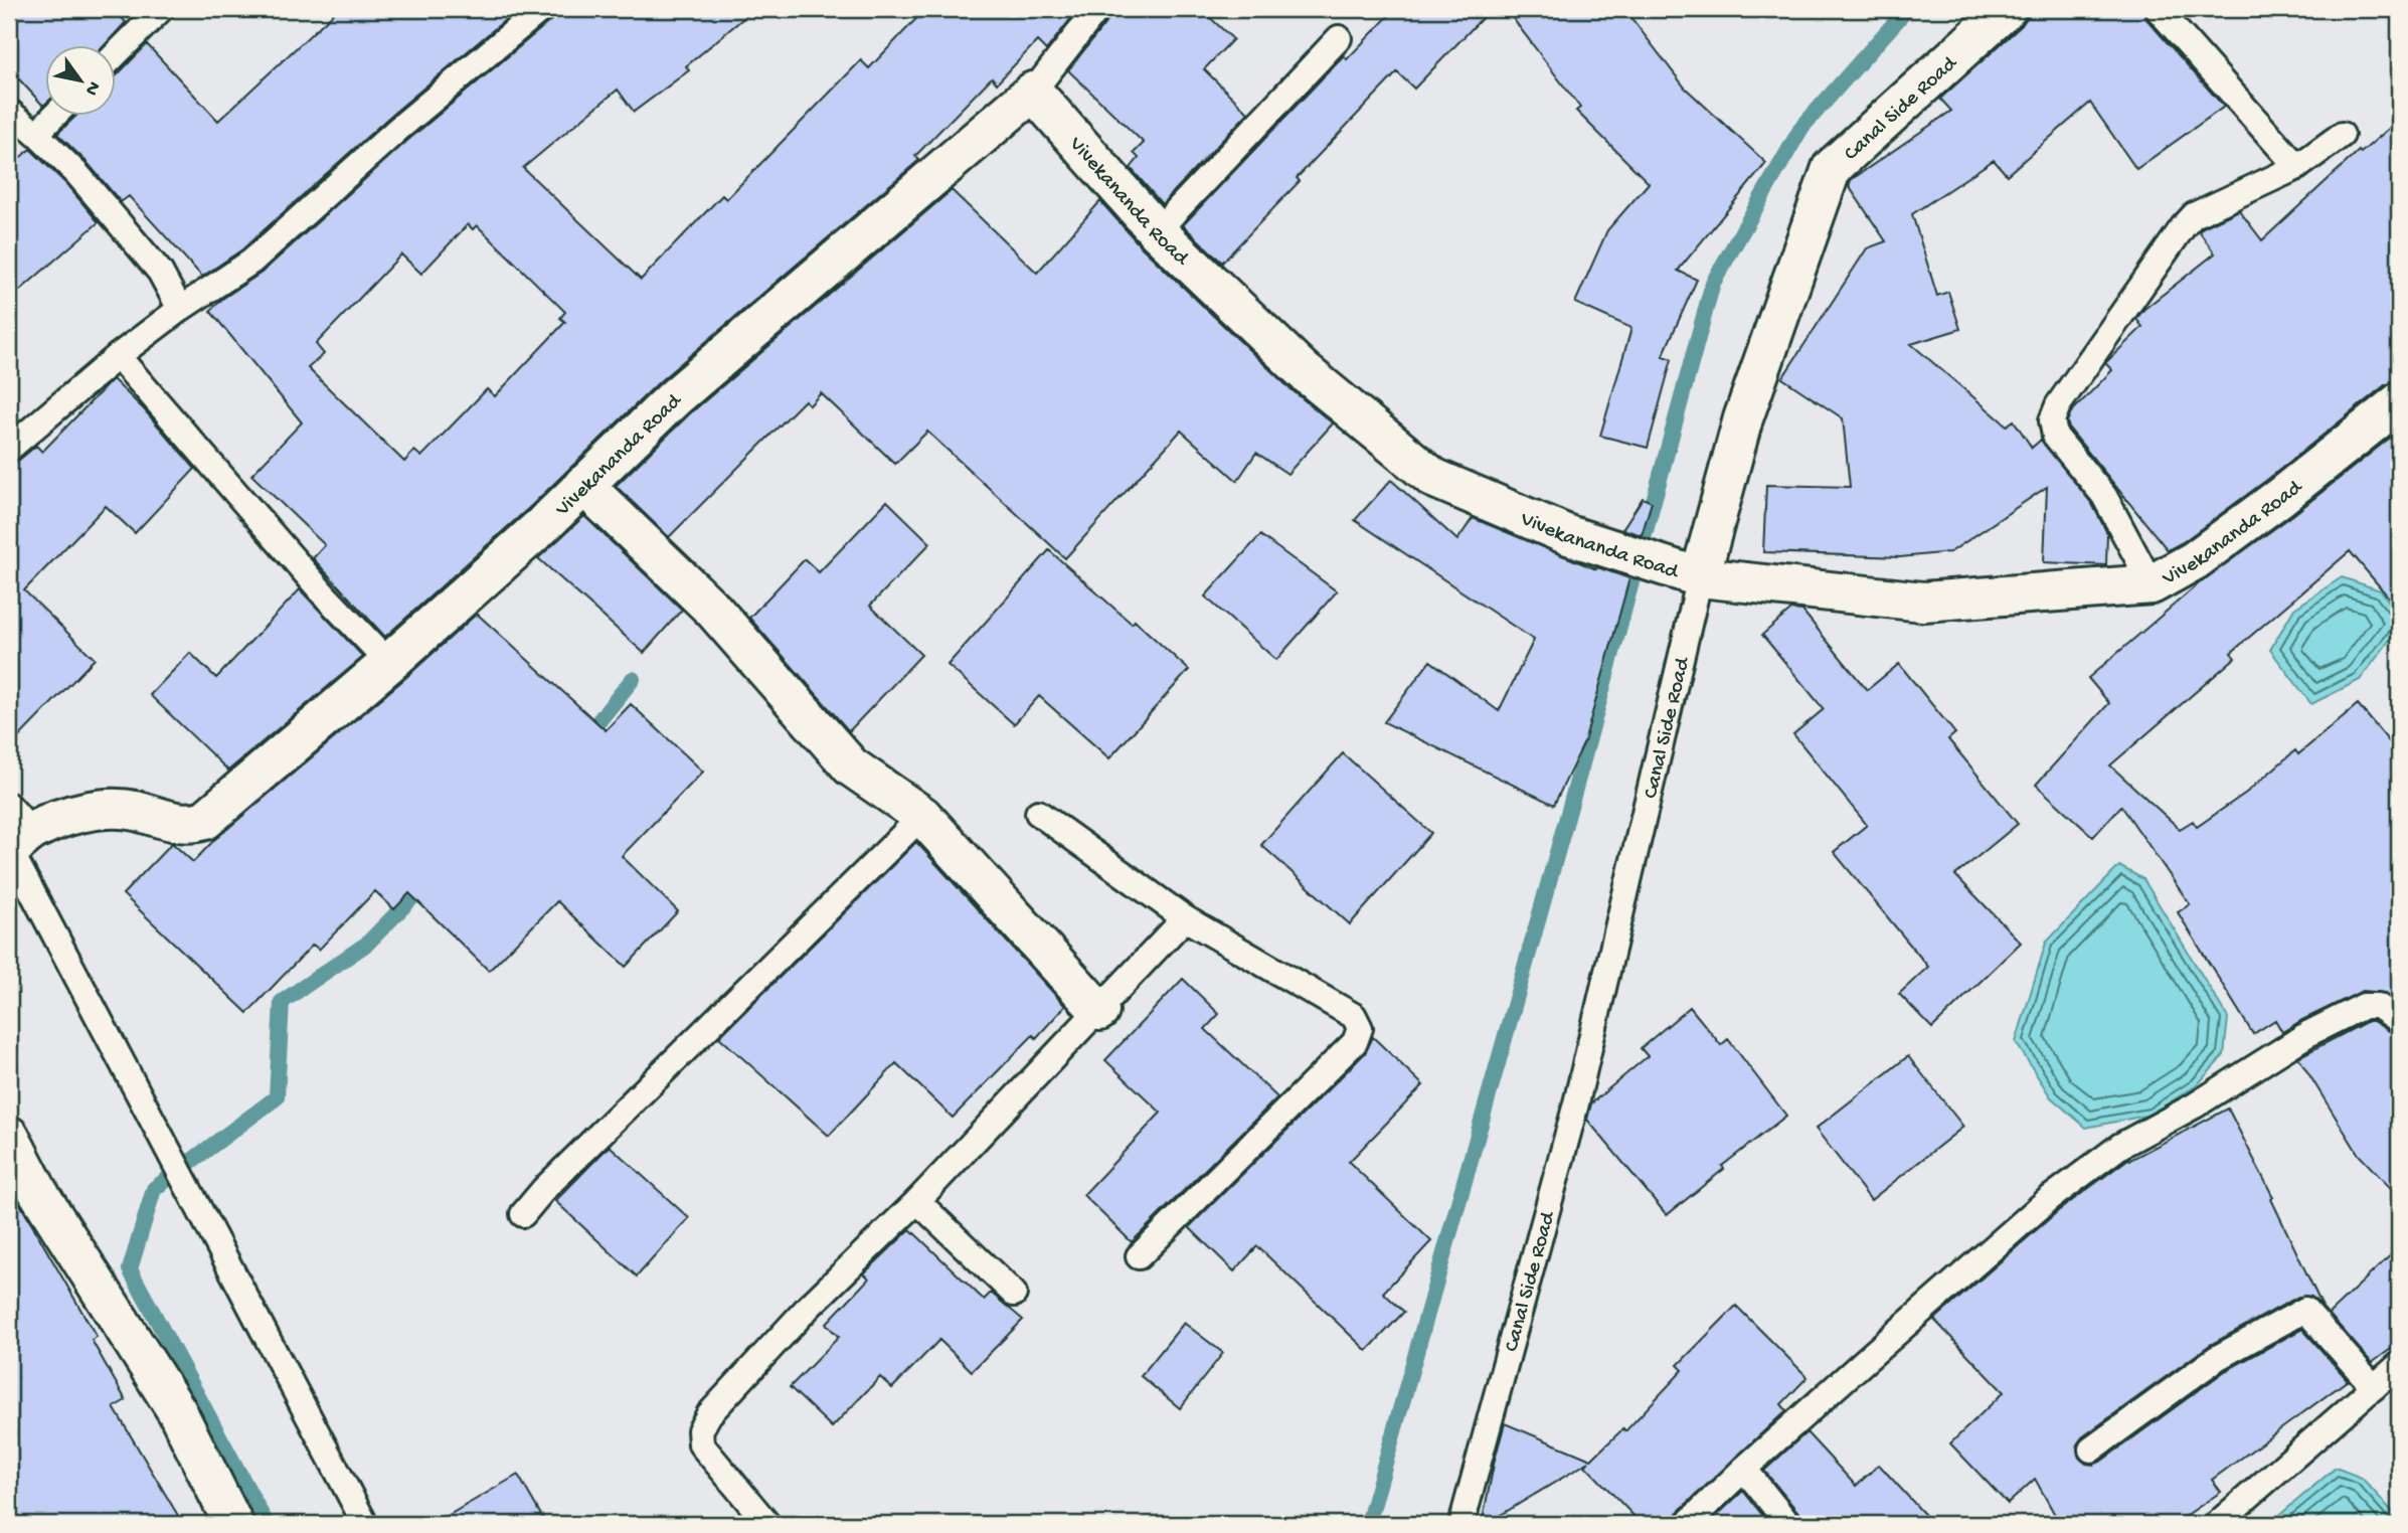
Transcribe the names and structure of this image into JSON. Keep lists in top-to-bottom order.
{
  "streets": {
    "street": ["Canal Side Road", "Vivekananda Road"]
  },
  "crossings": [
    ["Canal Side Road", "Vivekananda Road"]
  ],
  "north": "bottom right"
}
